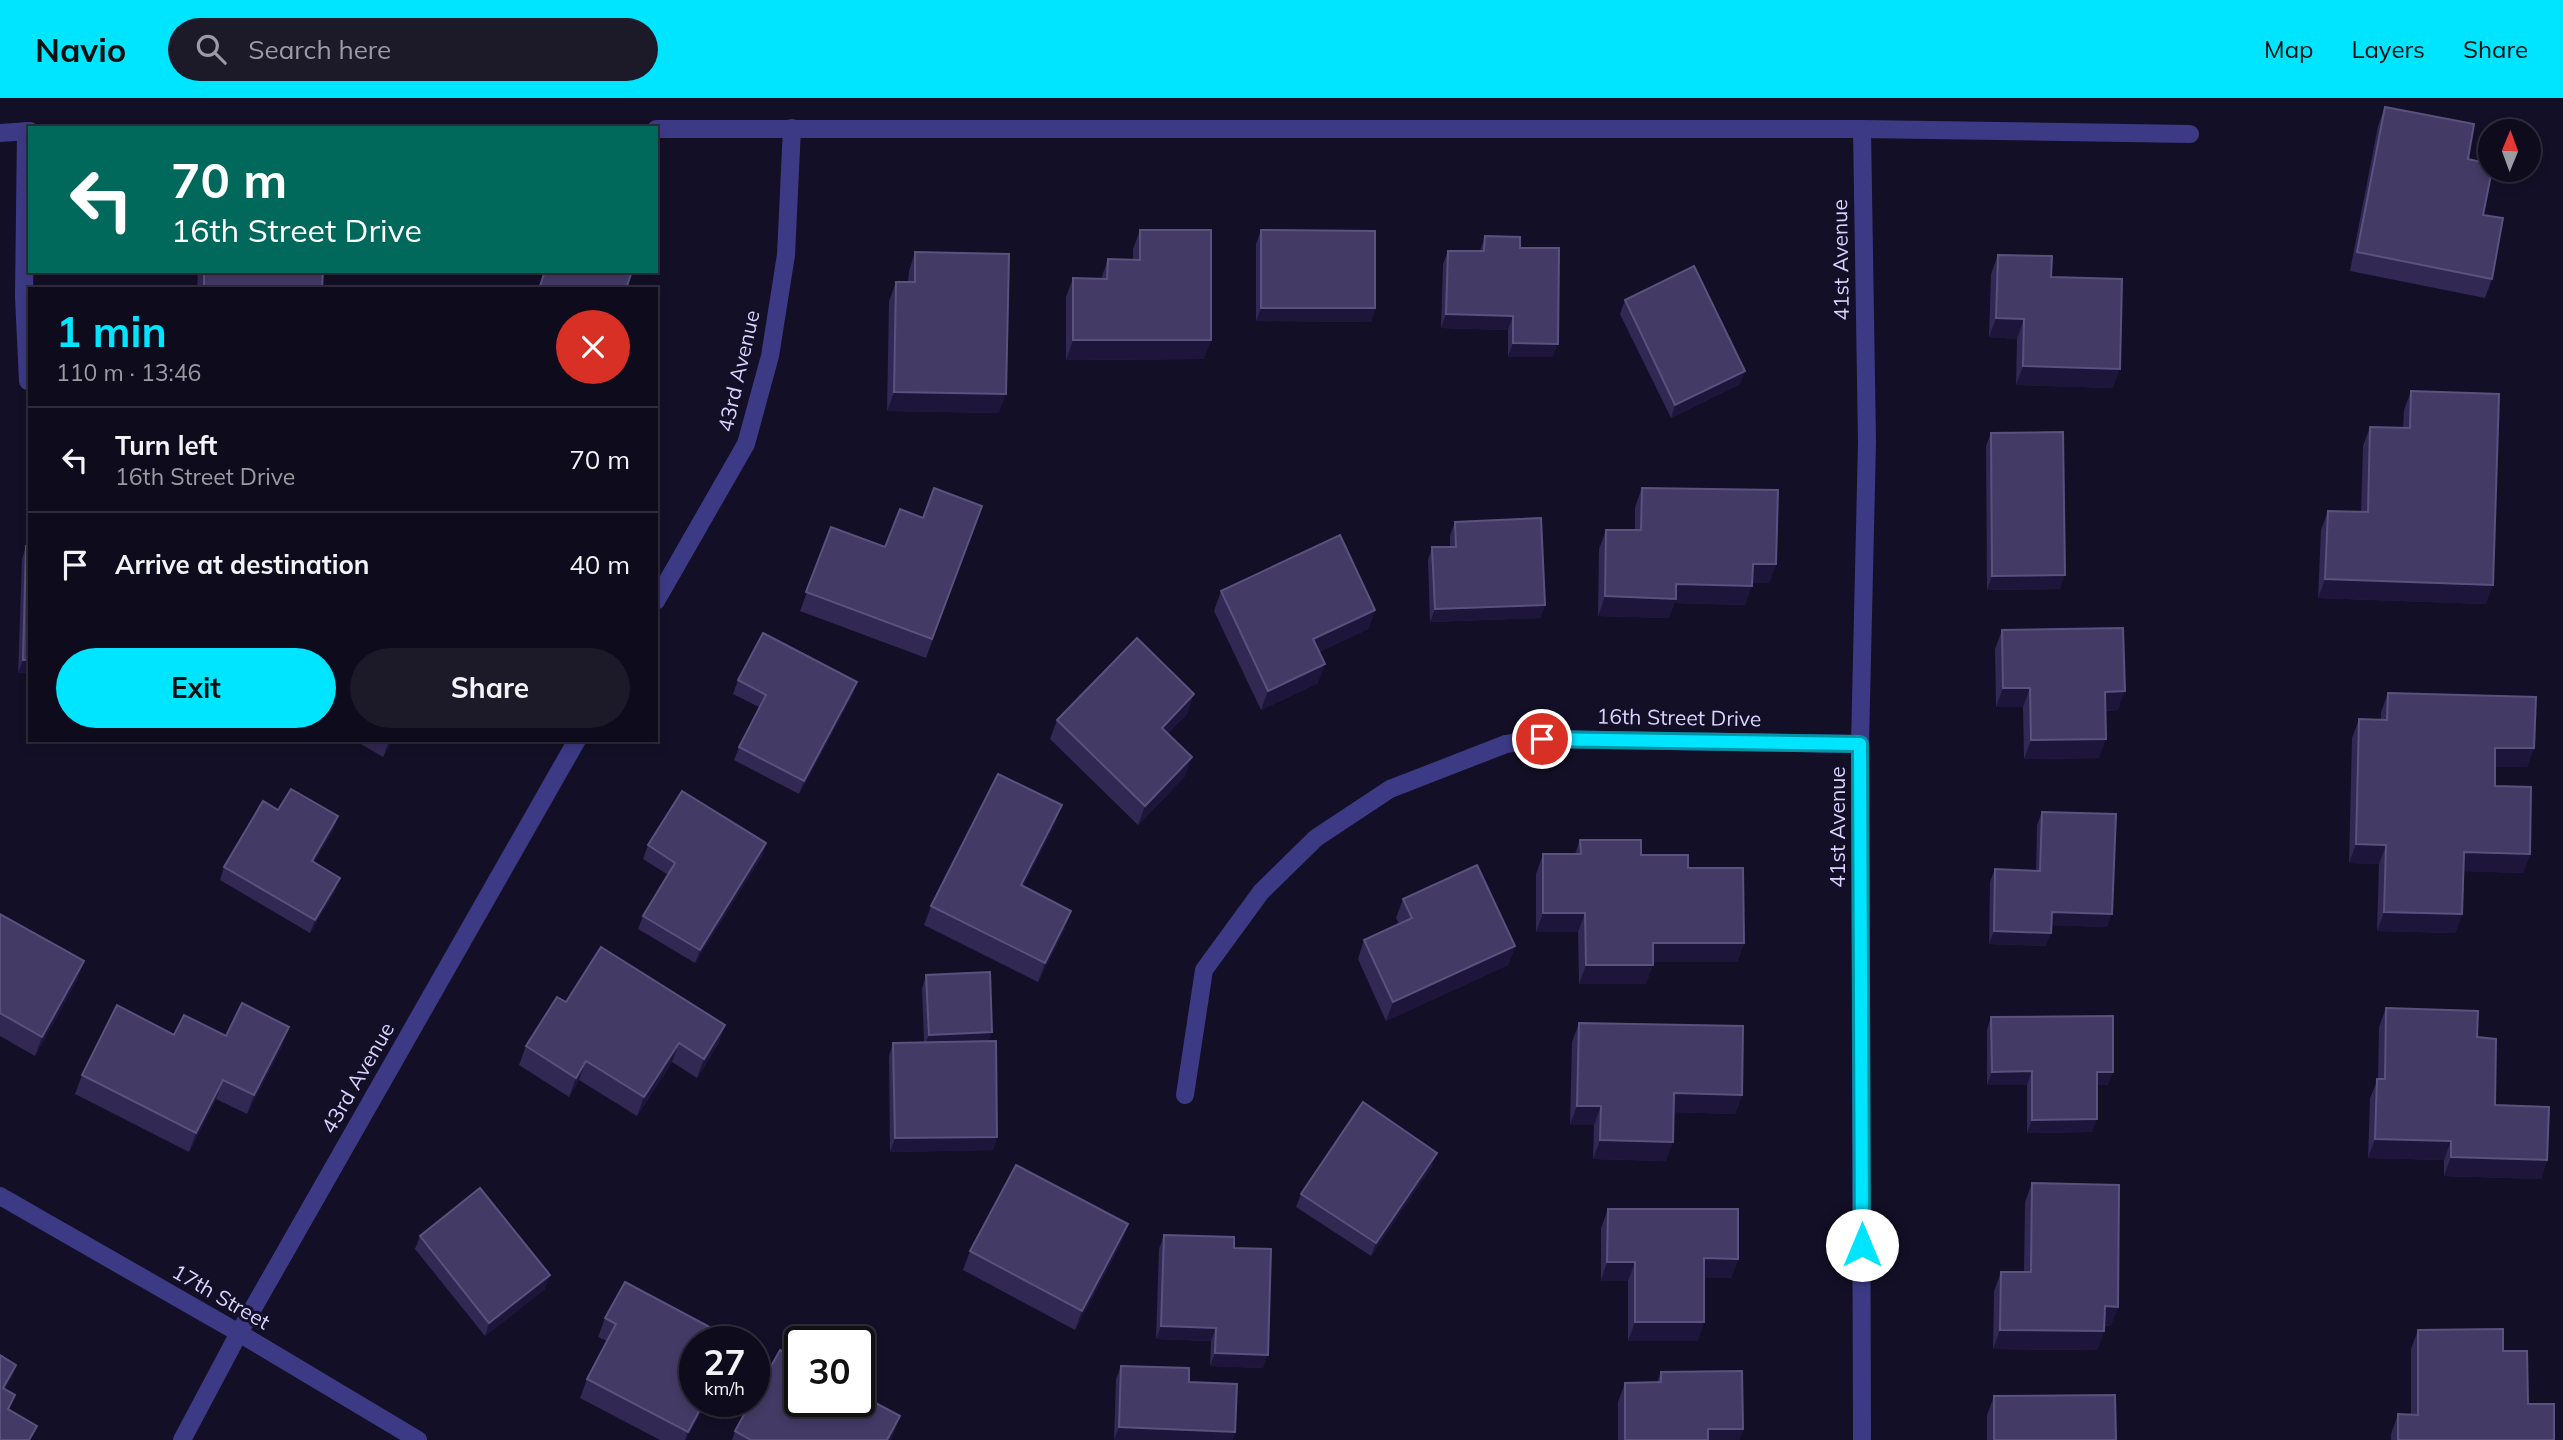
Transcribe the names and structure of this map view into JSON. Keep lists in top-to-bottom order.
{
  "streets": {
    "street": [
      "41st Avenue",
      "43rd Avenue",
      "16th Street Drive",
      "17th Street"
    ]
  },
  "crossings": [
    ["41st Avenue", "16th Street Drive"],
    ["43rd Avenue", "17th Street"]
  ],
  "north": "top",
  "page": {
    "header": "Navio",
    "search": "Search here",
    "nav": ["Map", "Layers", "Share"],
    "turn": ["70 m", "16th Street Drive"],
    "heading": ["1 min", "110 m · 13:46"],
    "list": [
      {
        "name": "Turn left",
        "note": "16th Street Drive",
        "value": "70 m"
      },
      {
        "name": "Arrive at destination",
        "value": "40 m"
      }
    ],
    "buttons": ["Exit", "Share"],
    "speed": "27 km/h",
    "limit": "30"
  }
}
